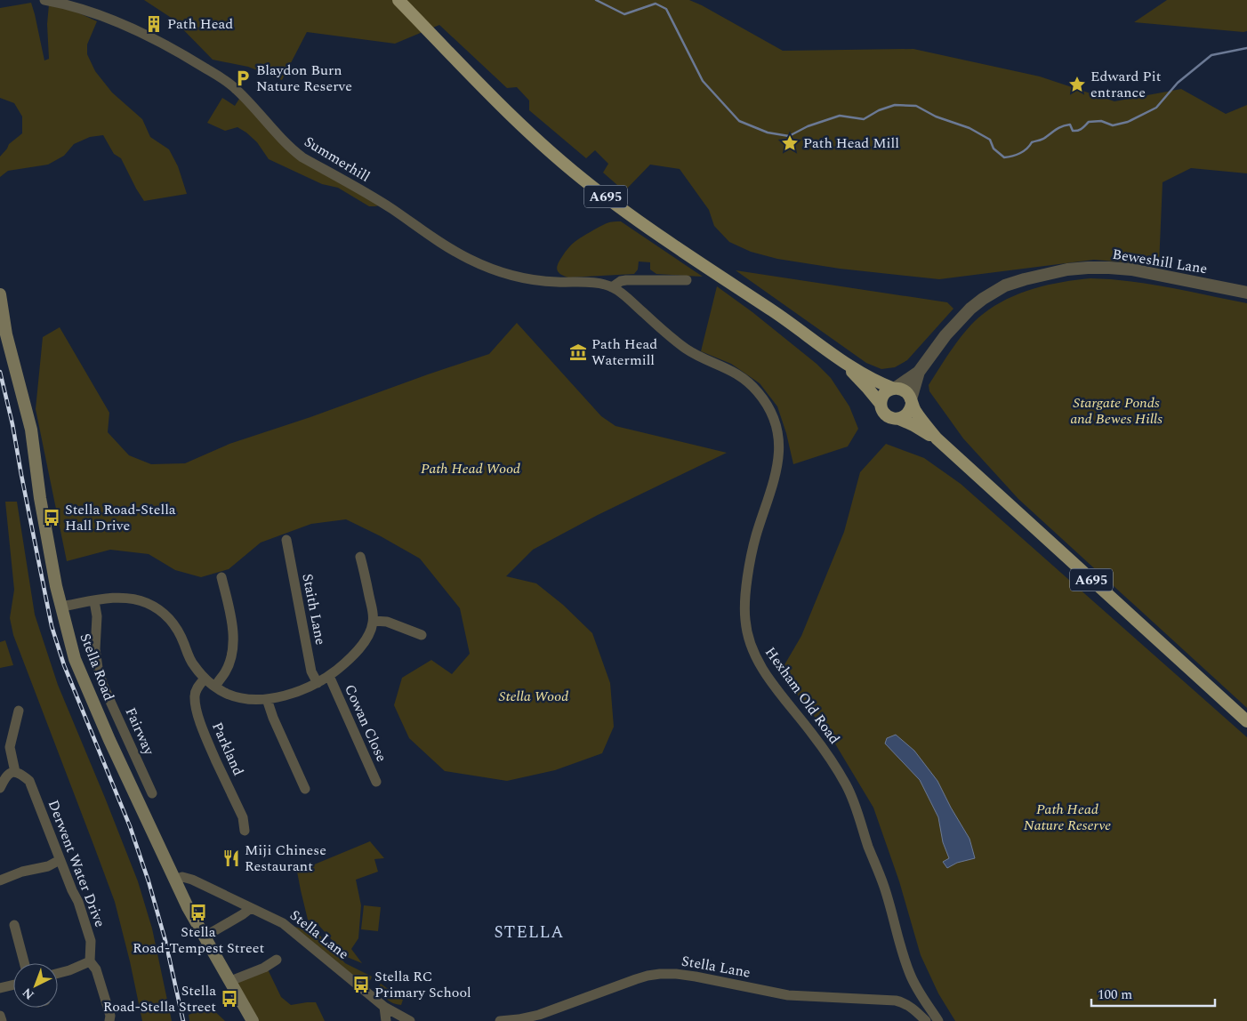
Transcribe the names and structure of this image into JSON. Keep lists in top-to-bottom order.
{
  "streets": {
    "main road": ["A695", "Stella Road"],
    "street": [
      "Summerhill",
      "Beweshill Lane",
      "Staith Lane",
      "Hexham Old Road",
      "Cowan Close",
      "Fairway",
      "Parkland",
      "Derwent Water Drive",
      "Stella Lane"
    ]
  },
  "crossings": [
    ["Summerhill", "Hexham Old Road"],
    ["A695", "Beweshill Lane"],
    ["Stella Road", "Stella Lane"]
  ],
  "districts": ["STELLA"],
  "parks": [
    "Stargate Ponds and Bewes Hills",
    "Path Head Wood",
    "Stella Wood",
    "Path Head Nature Reserve"
  ],
  "places": {
    "building": ["Path Head"],
    "parking": ["Blaydon Burn Nature Reserve"],
    "place": ["Edward Pit entrance", "Path Head Mill"],
    "museum": ["Path Head Watermill"],
    "bus stop": [
      "Stella Road-Stella Hall Drive",
      "Stella Road-Tempest Street",
      "Stella RC Primary School",
      "Stella Road-Stella Street"
    ],
    "restaurant": ["Miji Chinese Restaurant"]
  },
  "scale_bar": "100 m",
  "north": "bottom left"
}
